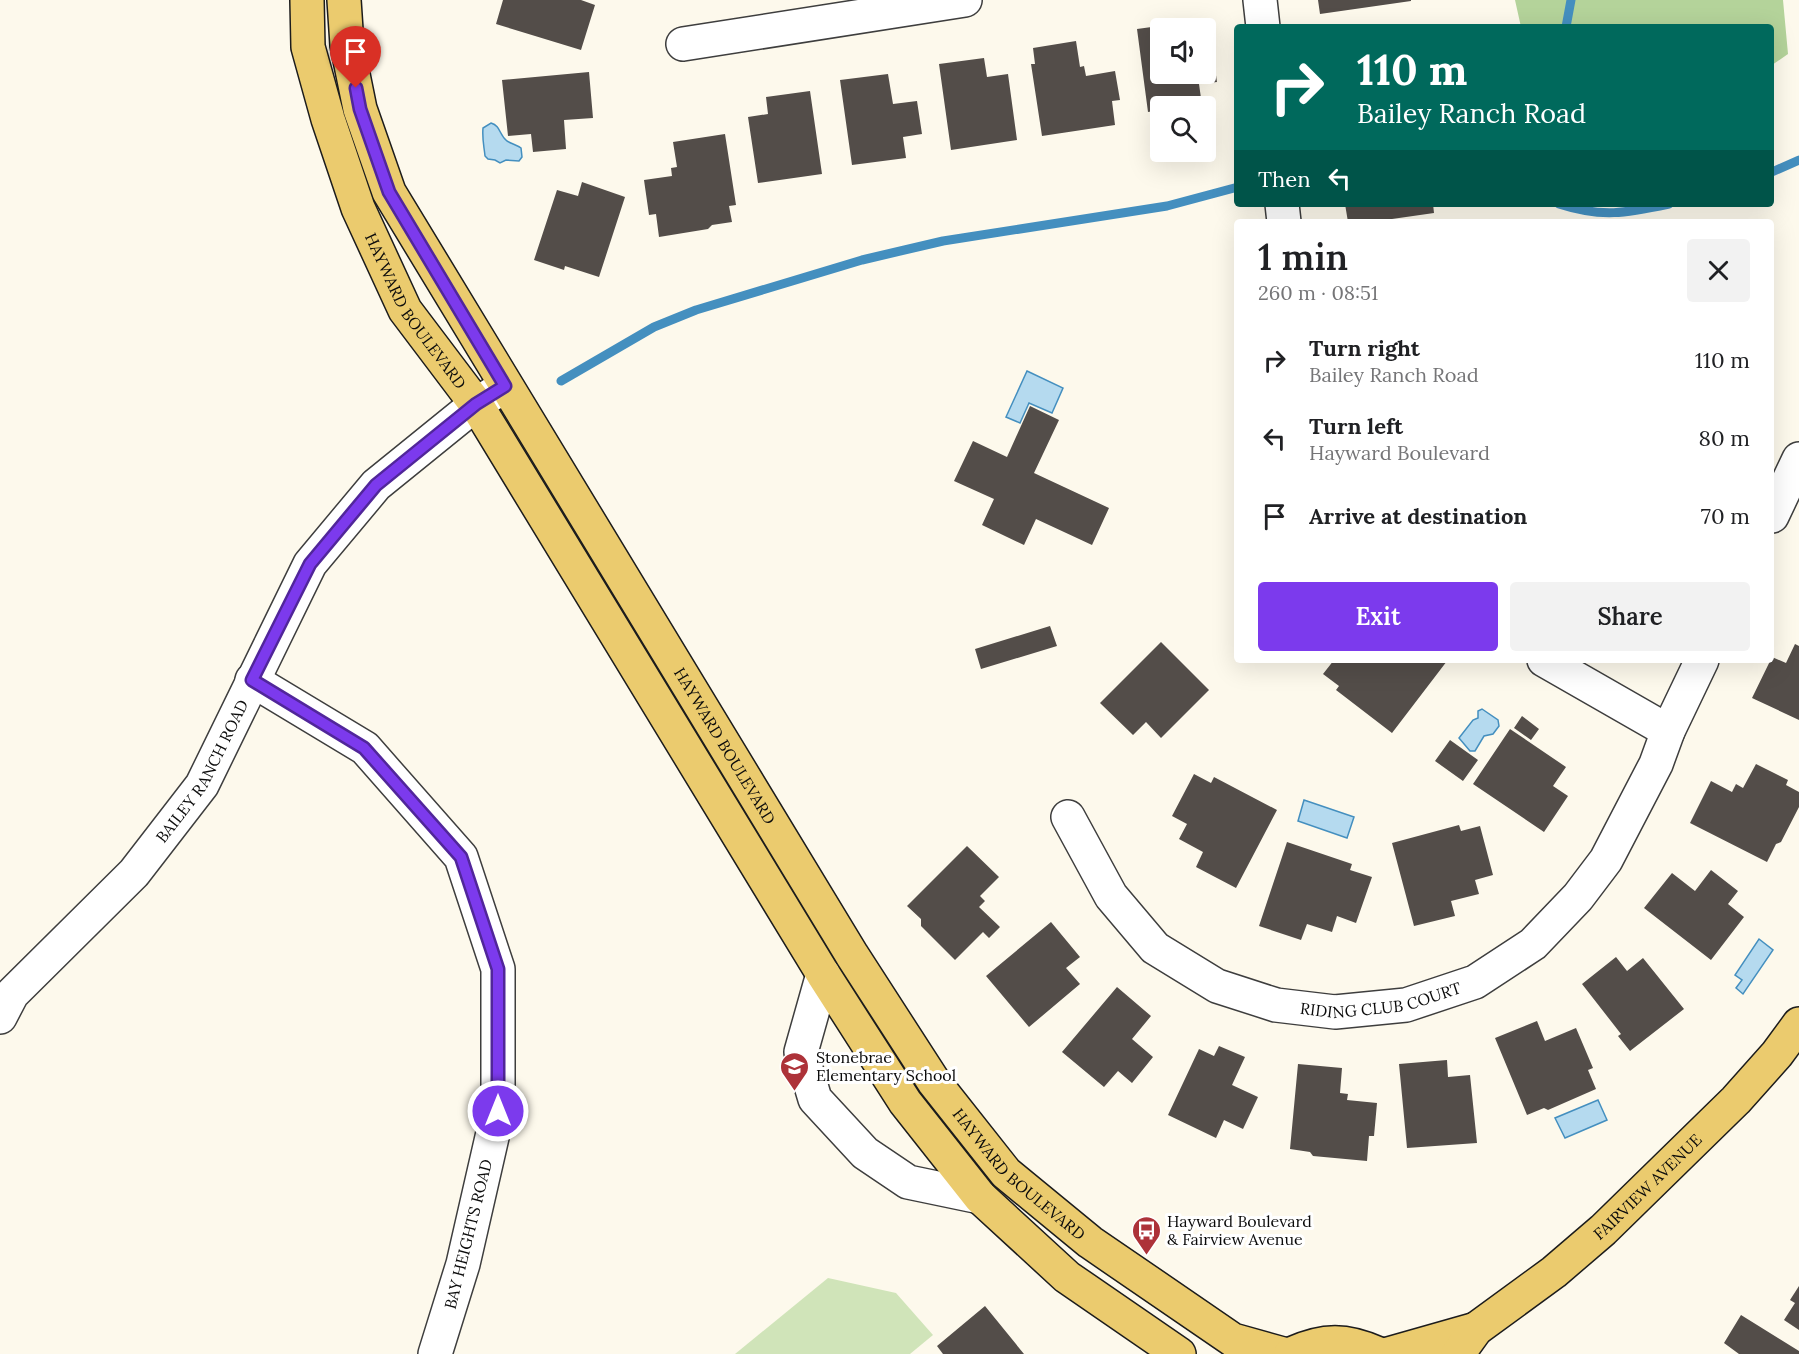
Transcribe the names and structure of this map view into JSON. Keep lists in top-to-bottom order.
{
  "streets": {
    "main road": ["HAYWARD BOULEVARD", "FAIRVIEW AVENUE"],
    "street": ["BAILEY RANCH ROAD", "RIDING CLUB COURT", "BAY HEIGHTS ROAD"]
  },
  "crossings": [
    ["HAYWARD BOULEVARD", "BAILEY RANCH ROAD"],
    ["BAILEY RANCH ROAD", "BAY HEIGHTS ROAD"]
  ],
  "places": {
    "school or university": ["Stonebrae Elementary School"],
    "bus stop": ["Hayward Boulevard & Fairview Avenue"]
  },
  "page": {
    "turn": ["110 m", "Bailey Ranch Road"],
    "then": "Then",
    "heading": ["1 min", "260 m · 08:51"],
    "list": [
      {
        "name": "Turn right",
        "note": "Bailey Ranch Road",
        "value": "110 m"
      },
      {
        "name": "Turn left",
        "note": "Hayward Boulevard",
        "value": "80 m"
      },
      {
        "name": "Arrive at destination",
        "value": "70 m"
      }
    ],
    "buttons": ["Exit", "Share"]
  }
}
